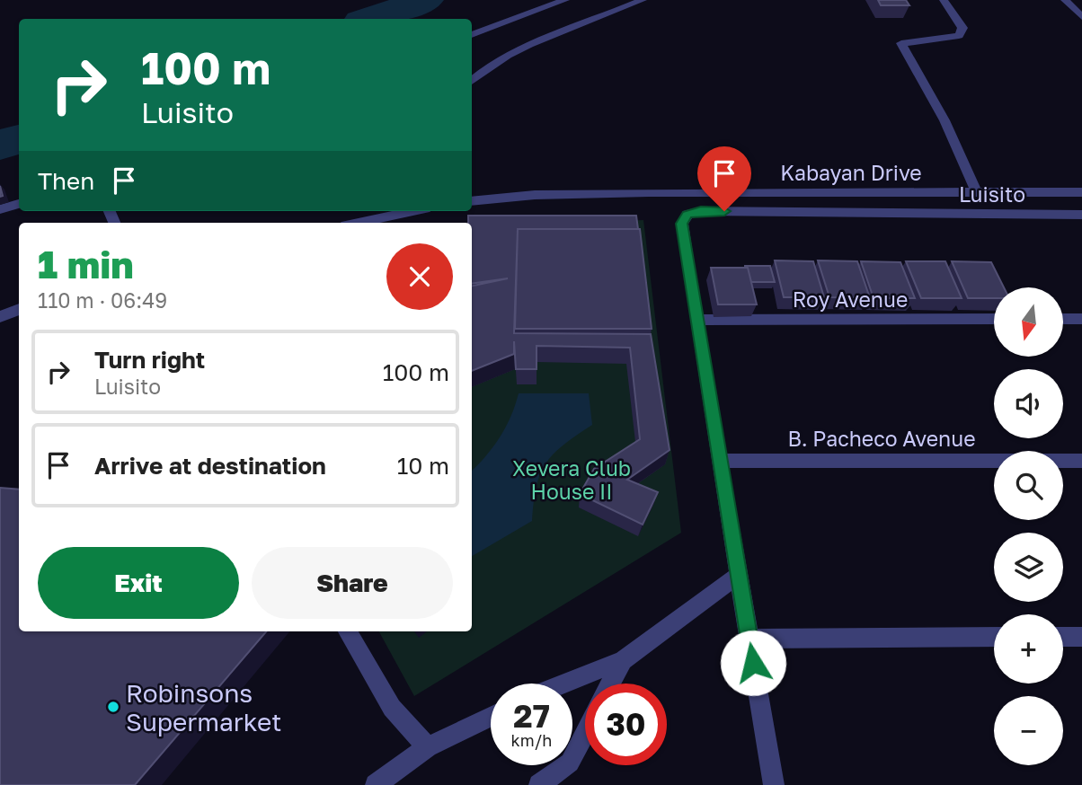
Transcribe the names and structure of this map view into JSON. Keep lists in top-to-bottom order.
{
  "streets": {
    "street": [
      "Kabayan Drive",
      "Luisito",
      "Roy Avenue",
      "B. Pacheco Avenue"
    ]
  },
  "crossings": [
    ["Luisito", "Roy Avenue"]
  ],
  "parks": ["Xevera Club House II"],
  "places": ["Robinsons Supermarket"],
  "north": "bottom",
  "page": {
    "turn": ["100 m", "Luisito"],
    "then": "Then",
    "heading": ["1 min", "110 m · 06:49"],
    "map_buttons": ["+", "−"],
    "list": [
      {
        "name": "Turn right",
        "note": "Luisito",
        "value": "100 m"
      },
      {
        "name": "Arrive at destination",
        "value": "10 m"
      }
    ],
    "buttons": ["Exit", "Share"],
    "speed": "27 km/h",
    "limit": "30"
  }
}
